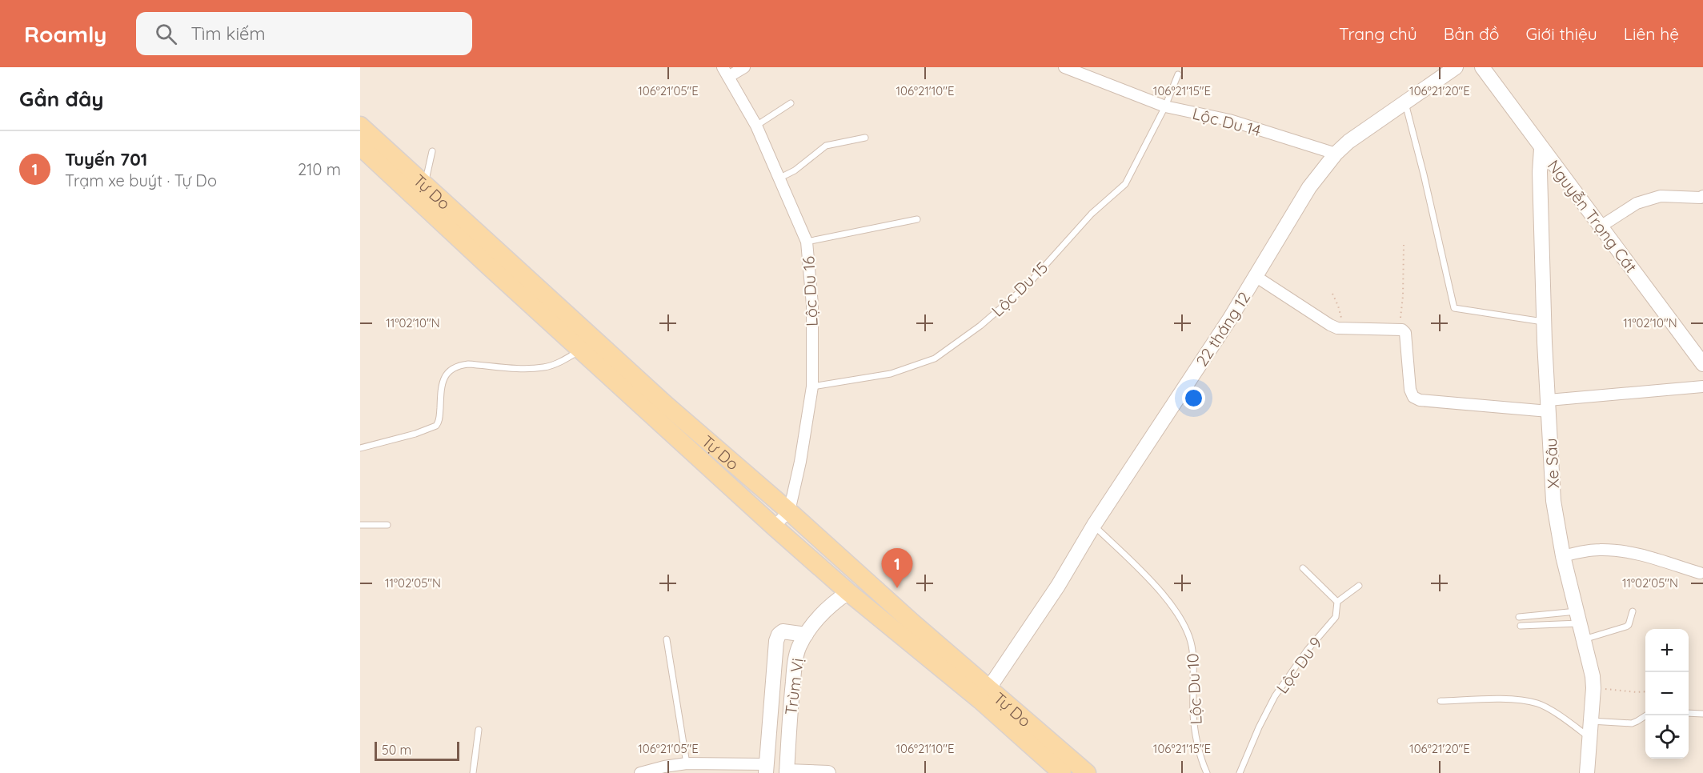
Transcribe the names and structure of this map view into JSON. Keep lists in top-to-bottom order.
{
  "streets": {
    "main road": ["Tự Do"],
    "street": [
      "Lộc Du 14",
      "Nguyễn Trọng Cát",
      "Lộc Du 16",
      "22 tháng 12",
      "Xe Sâu",
      "Trùm Vị"
    ],
    "lane": ["Lộc Du 15", "Lộc Du 9", "Lộc Du 10"]
  },
  "crossings": [
    ["Lộc Du 14", "Lộc Du 15"],
    ["Lộc Du 14", "22 tháng 12"],
    ["Tự Do", "Lộc Du 16"],
    ["Tự Do", "22 tháng 12"],
    ["Tự Do", "Trùm Vị"],
    ["Nguyễn Trọng Cát", "Xe Sâu"],
    ["Lộc Du 15", "Lộc Du 16"],
    ["22 tháng 12", "Lộc Du 10"]
  ],
  "scale_bar": "50 m",
  "page": {
    "header": "Roamly",
    "search": "Tìm kiếm",
    "nav": [
      "Trang chủ",
      "Bản đồ",
      "Giới thiệu",
      "Liên hệ"
    ],
    "heading": "Gần đây",
    "list": [
      {
        "mark": "1",
        "name": "Tuyến 701",
        "note": "Trạm xe buýt · Tự Do",
        "value": "210 m"
      }
    ],
    "pins": "1",
    "map_buttons": ["+", "−"],
    "scale": "50 m"
  },
  "coordinates": [
    "106°21'05\"E",
    "106°21'10\"E",
    "106°21'15\"E",
    "106°21'20\"E",
    "11°02'10\"N",
    "11°02'05\"N"
  ]
}
